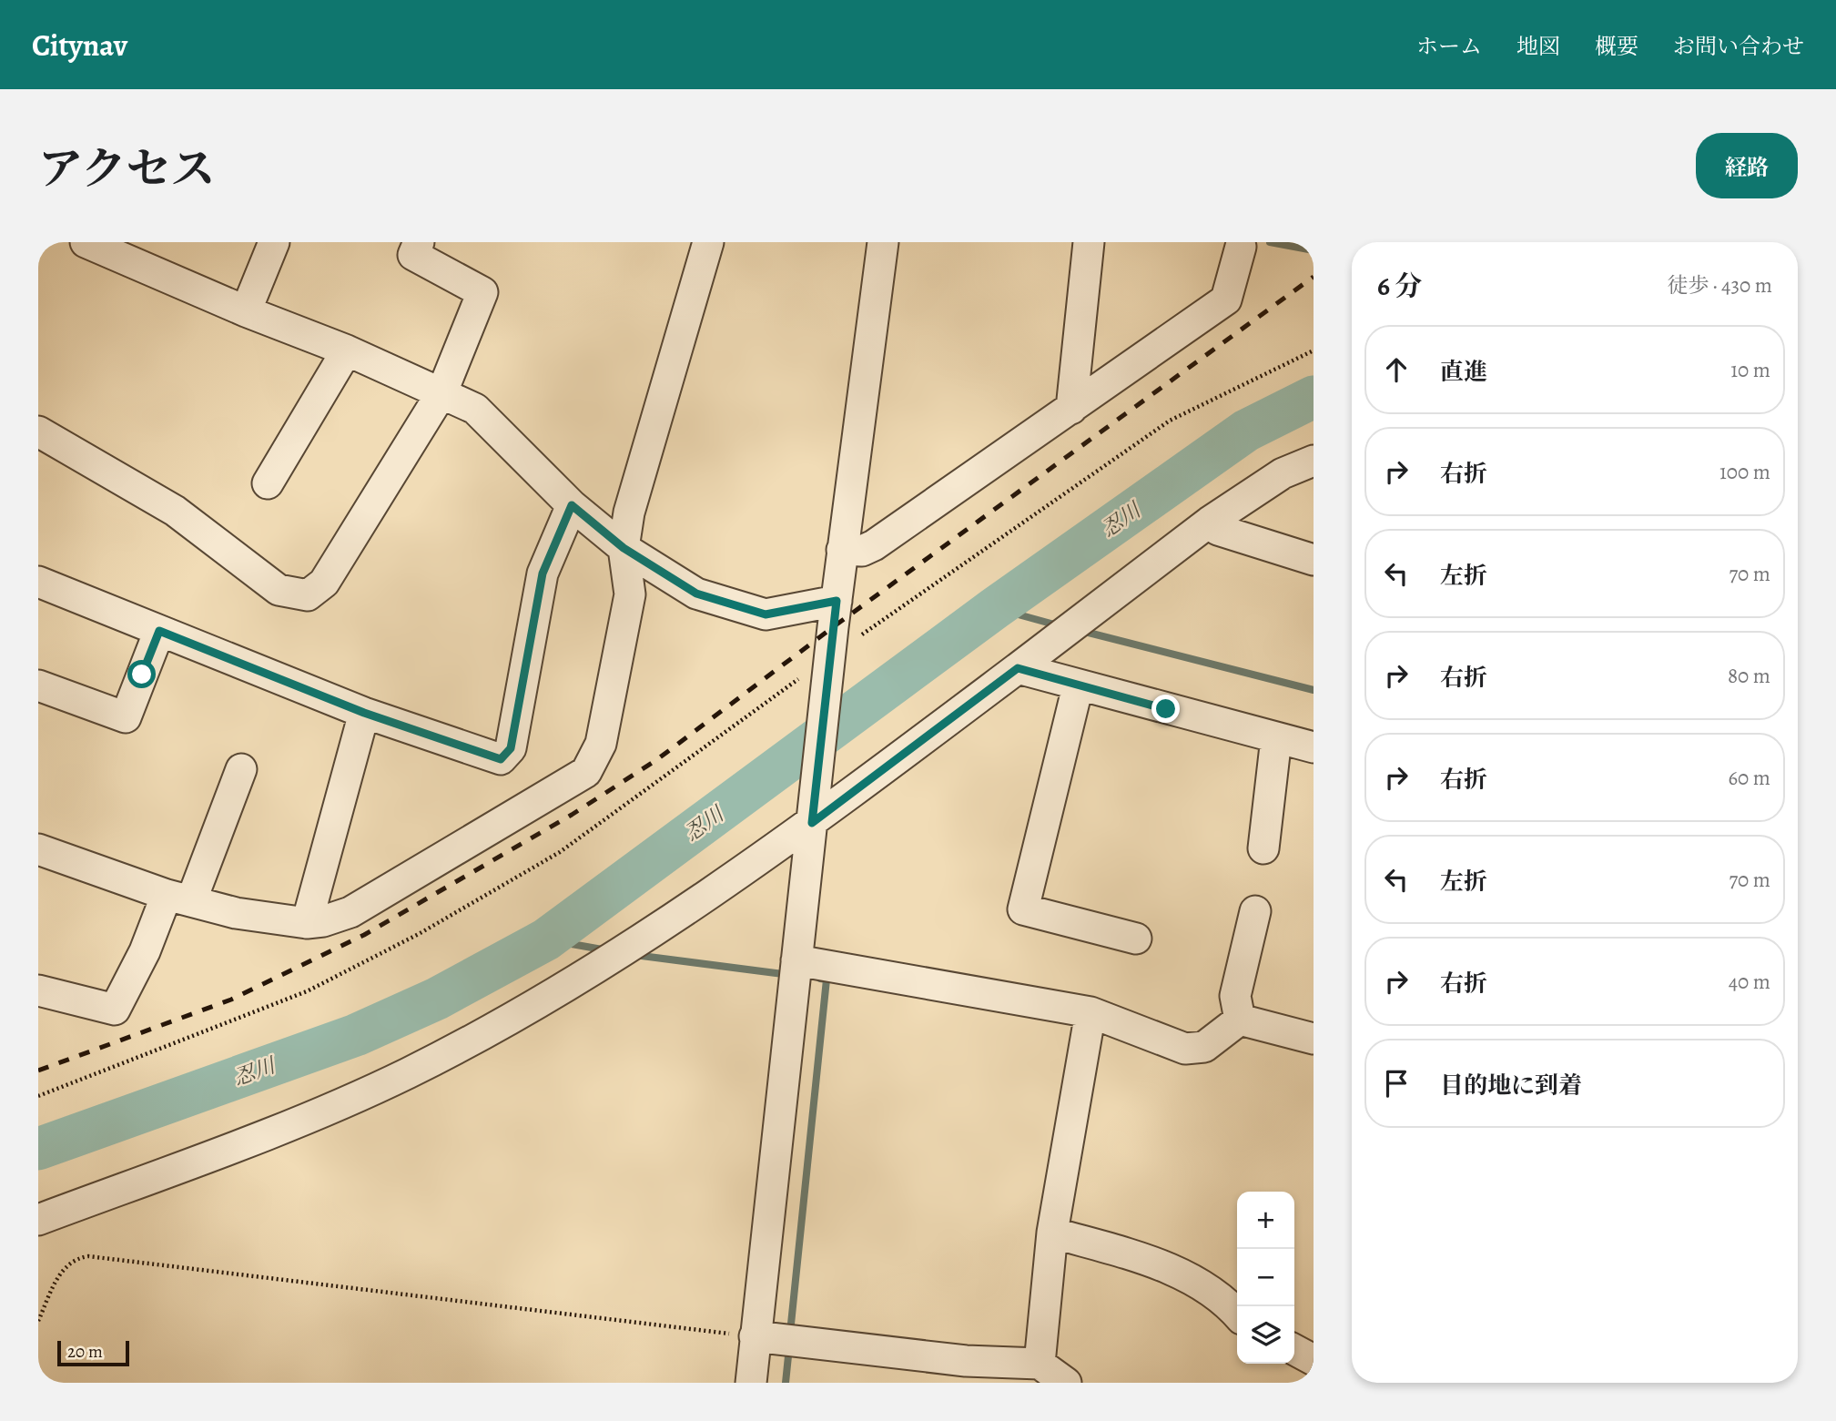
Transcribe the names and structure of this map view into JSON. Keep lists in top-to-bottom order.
{
  "water": ["忍川"],
  "scale_bar": "20 m",
  "page": {
    "header": "Citynav",
    "nav": [
      "ホーム",
      "地図",
      "概要",
      "お問い合わせ"
    ],
    "title": "アクセス",
    "buttons": "経路",
    "heading": ["6 分", "徒歩 · 430 m"],
    "list": [
      ["直進", "10 m"],
      ["右折", "100 m"],
      ["左折", "70 m"],
      ["右折", "80 m"],
      ["右折", "60 m"],
      ["左折", "70 m"],
      ["右折", "40 m"],
      "目的地に到着"
    ],
    "map_buttons": ["+", "−"],
    "scale": "20 m"
  }
}
